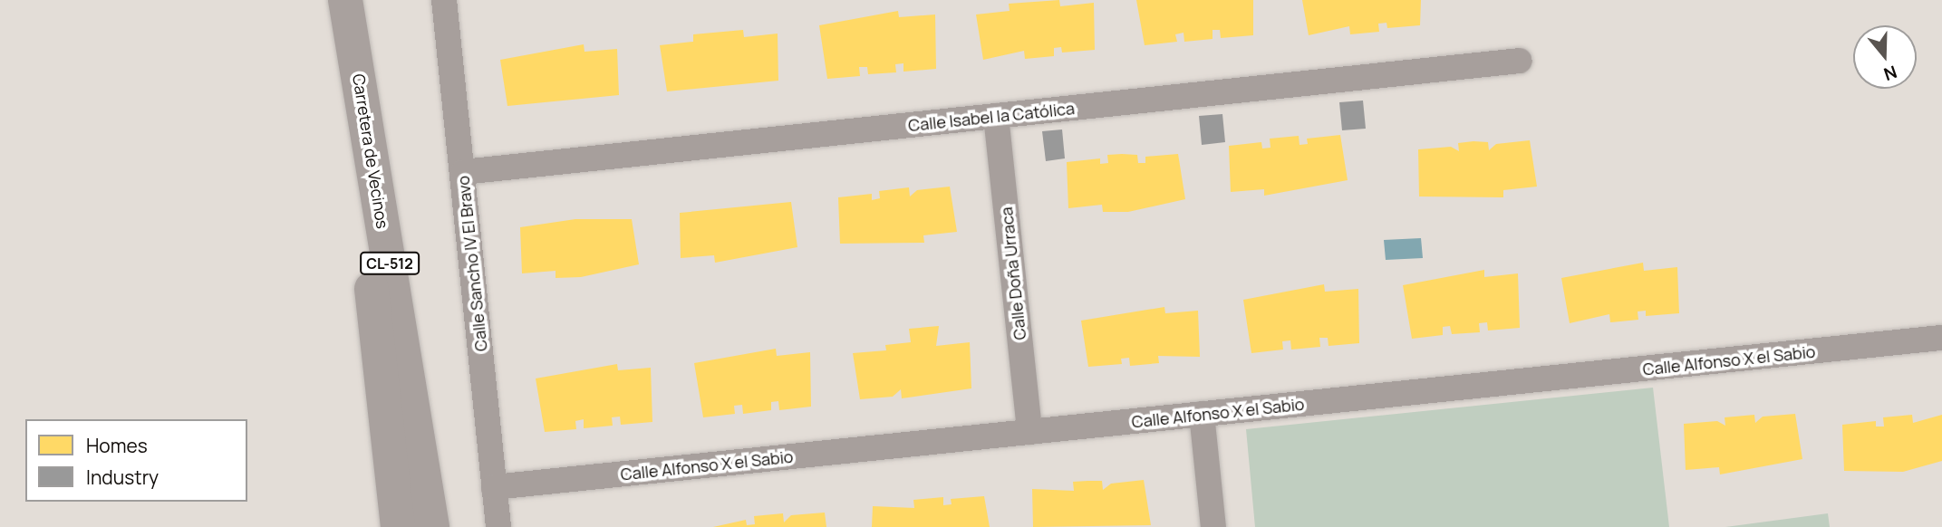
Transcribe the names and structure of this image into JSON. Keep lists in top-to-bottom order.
{
  "streets": {
    "main road": ["Carretera de Vecinos", "CL-512"],
    "street": [
      "Calle Isabel la Católica",
      "Calle Sancho IV El Bravo",
      "Calle Doña Urraca",
      "Calle Alfonso X el Sabio"
    ]
  },
  "crossings": [
    ["Calle Isabel la Católica", "Calle Sancho IV El Bravo"],
    ["Calle Isabel la Católica", "Calle Doña Urraca"],
    ["Calle Sancho IV El Bravo", "Calle Alfonso X el Sabio"],
    ["Calle Doña Urraca", "Calle Alfonso X el Sabio"]
  ],
  "legend": ["Homes", "Industry"],
  "north": "bottom"
}
